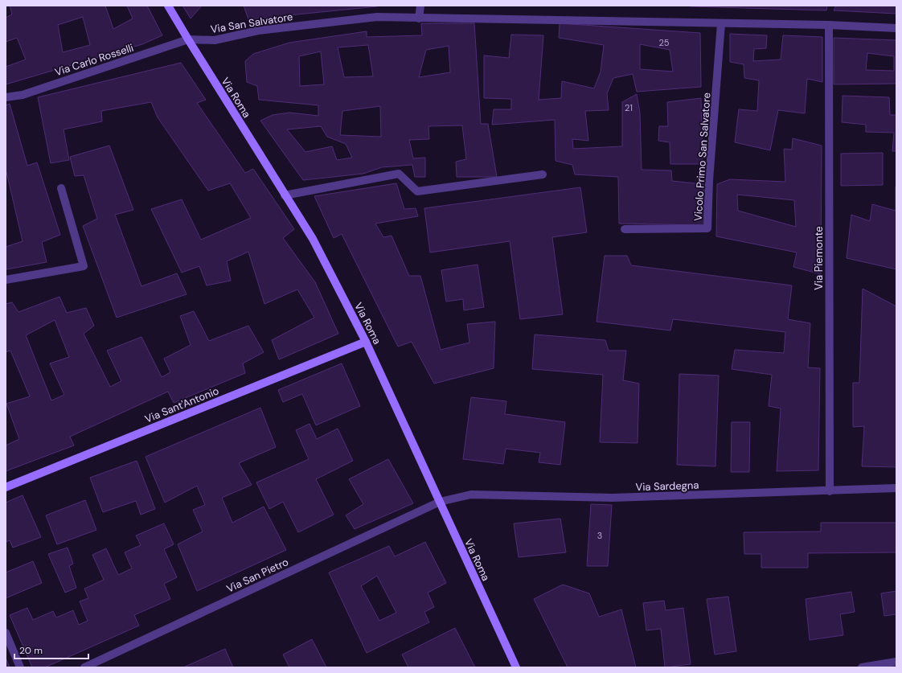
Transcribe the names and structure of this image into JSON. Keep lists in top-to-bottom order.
{
  "streets": {
    "main road": ["Via Roma", "Via Sant'Antonio"],
    "street": [
      "Via San Salvatore",
      "Via Carlo Rosselli",
      "Vicolo Primo San Salvatore",
      "Via Piemonte",
      "Via Sardegna",
      "Via San Pietro"
    ]
  },
  "crossings": [
    ["Via San Salvatore", "Via Carlo Rosselli"],
    ["Via San Salvatore", "Via Roma"],
    ["Via San Salvatore", "Vicolo Primo San Salvatore"],
    ["Via San Salvatore", "Via Piemonte"],
    ["Via Carlo Rosselli", "Via Roma"],
    ["Via Roma", "Via Sant'Antonio"],
    ["Via Roma", "Via Sardegna"],
    ["Via Roma", "Via San Pietro"],
    ["Via Piemonte", "Via Sardegna"],
    ["Via Sardegna", "Via San Pietro"]
  ],
  "house_numbers": ["25", "21", "3"],
  "scale_bar": "20 m"
}
